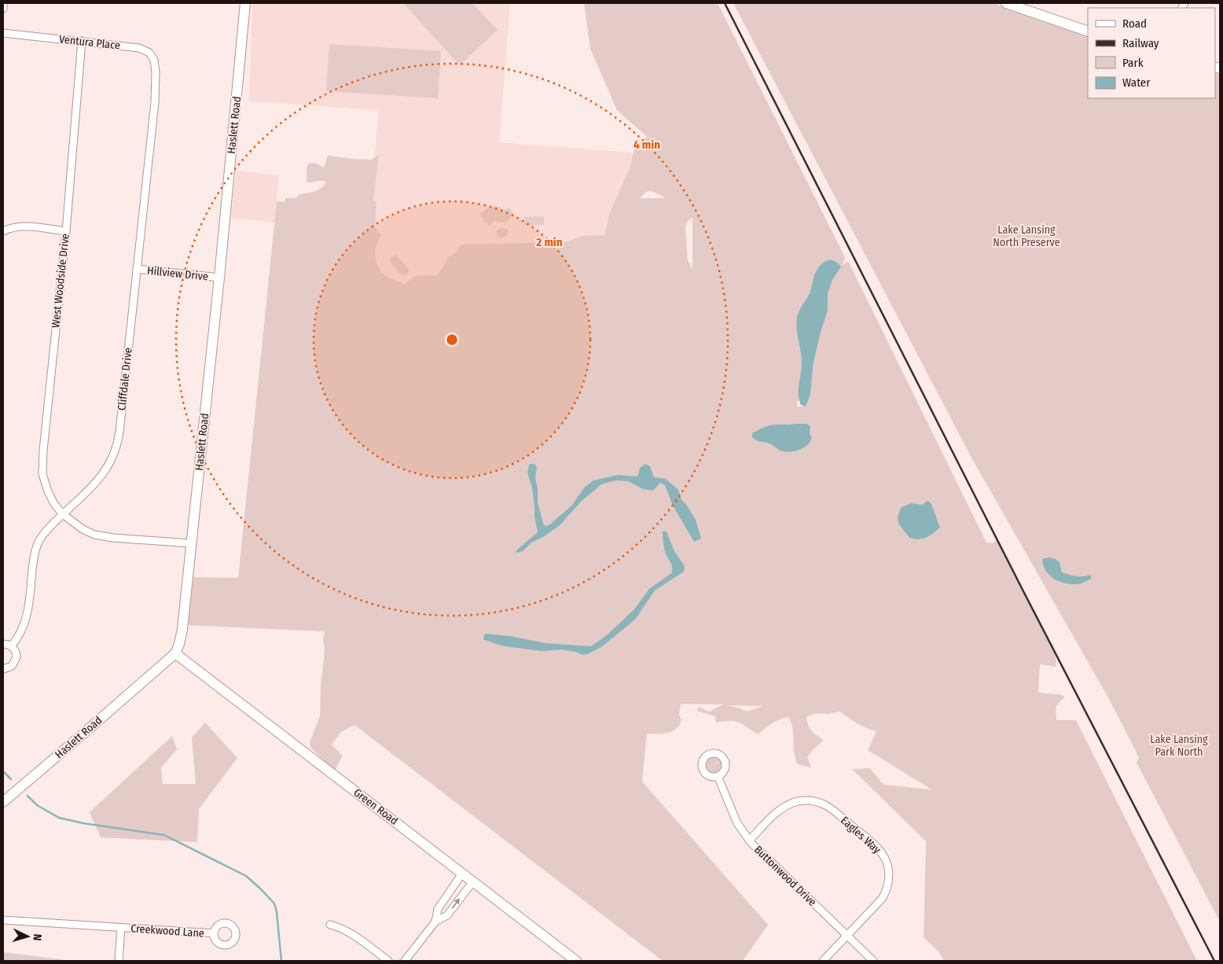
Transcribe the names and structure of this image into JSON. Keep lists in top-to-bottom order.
{
  "streets": {
    "street": [
      "Ventura Place",
      "Haslett Road",
      "Hillview Drive",
      "West Woodside Drive",
      "Cliffdale Drive",
      "Green Road",
      "Eagles Way",
      "Buttonwood Drive",
      "Creekwood Lane"
    ]
  },
  "crossings": [
    ["Ventura Place", "West Woodside Drive"],
    ["Ventura Place", "Cliffdale Drive"],
    ["Haslett Road", "Hillview Drive"],
    ["Haslett Road", "West Woodside Drive"],
    ["Haslett Road", "Green Road"],
    ["Hillview Drive", "Cliffdale Drive"],
    ["West Woodside Drive", "Cliffdale Drive"],
    ["Eagles Way", "Buttonwood Drive"]
  ],
  "parks": ["Lake Lansing North Preserve", "Lake Lansing Park North"],
  "legend": [
    "Road",
    "Railway",
    "Park",
    "Water"
  ],
  "north": "right",
  "rings": ["4 min", "2 min"]
}
